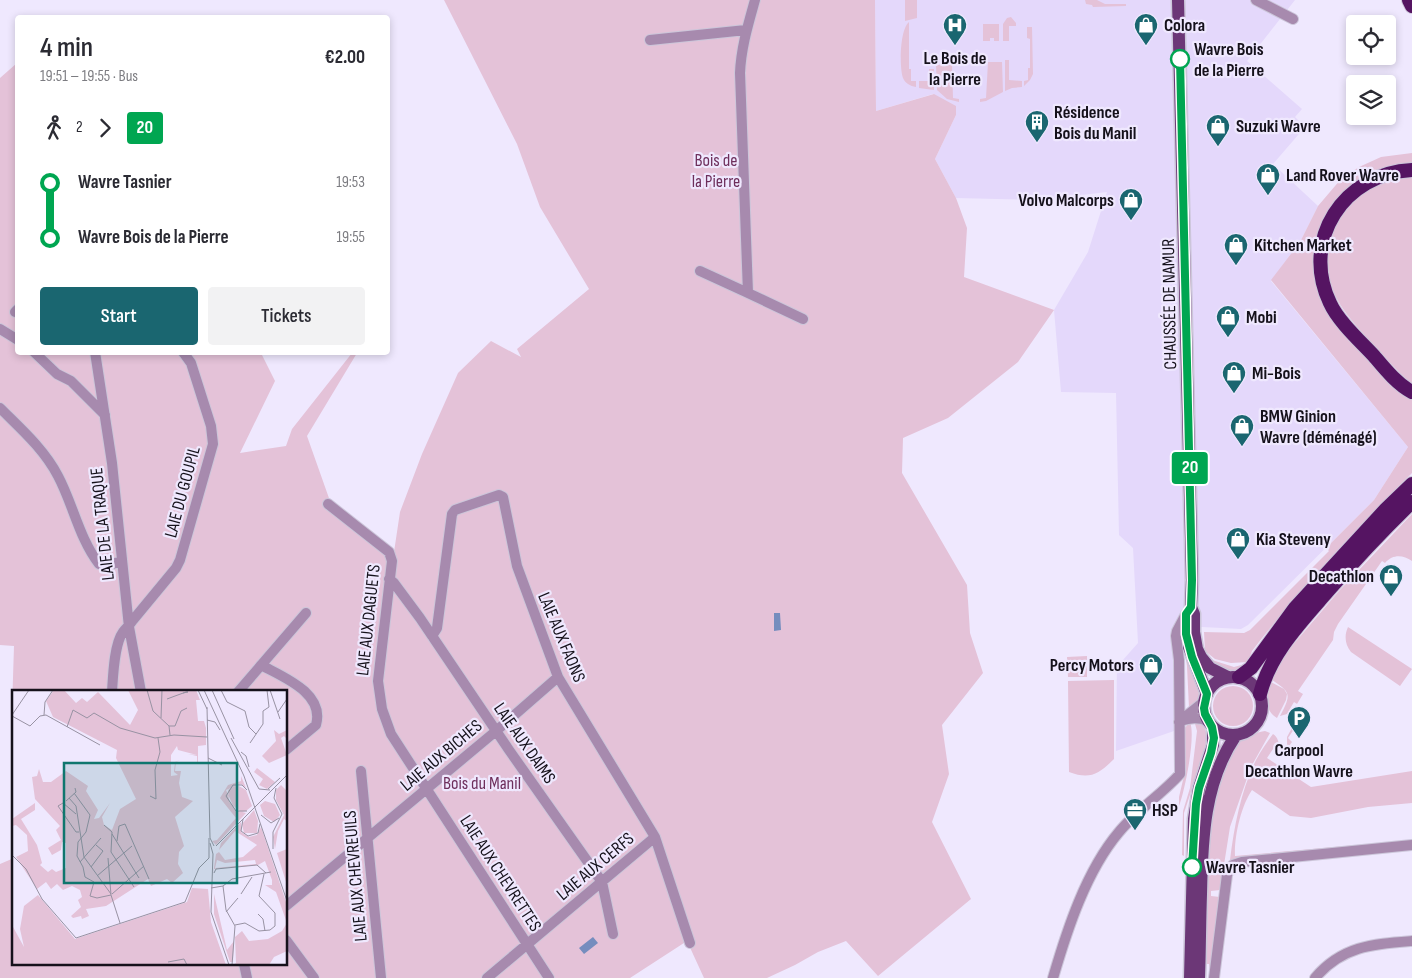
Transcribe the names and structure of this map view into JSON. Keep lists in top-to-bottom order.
{
  "streets": {
    "main road": ["CHAUSSÉE DE NAMUR"],
    "street": [
      "LAIE DU GOUPIL",
      "LAIE DE LA TRAQUE",
      "LAIE AUX DAGUETS",
      "LAIE AUX FAONS",
      "LAIE AUX DAIMS",
      "LAIE AUX BICHES",
      "LAIE AUX CERFS",
      "LAIE AUX CHEVRETTES",
      "LAIE AUX CHEVREUILS"
    ]
  },
  "crossings": [
    ["LAIE DU GOUPIL", "LAIE DE LA TRAQUE"],
    ["LAIE AUX DAGUETS", "LAIE AUX DAIMS"],
    ["LAIE AUX DAGUETS", "LAIE AUX CHEVRETTES"],
    ["LAIE AUX FAONS", "LAIE AUX DAIMS"],
    ["LAIE AUX FAONS", "LAIE AUX BICHES"],
    ["LAIE AUX FAONS", "LAIE AUX CERFS"],
    ["LAIE AUX DAIMS", "LAIE AUX BICHES"],
    ["LAIE AUX DAIMS", "LAIE AUX CERFS"],
    ["LAIE AUX BICHES", "LAIE AUX CHEVRETTES"],
    ["LAIE AUX BICHES", "LAIE AUX CHEVREUILS"],
    ["LAIE AUX CERFS", "LAIE AUX CHEVRETTES"]
  ],
  "parks": ["Bois de la Pierre", "Bois du Manil"],
  "places": {
    "hospital": ["Le Bois de la Pierre"],
    "shop": [
      "Colora",
      "Suzuki Wavre",
      "Land Rover Wavre",
      "Volvo Malcorps",
      "Kitchen Market",
      "Mobi",
      "Mi-Bois",
      "BMW Ginion Wavre (déménagé)",
      "Kia Steveny",
      "Decathlon",
      "Percy Motors"
    ],
    "other": ["Wavre Bois de la Pierre", "Wavre Tasnier"],
    "building": ["Résidence Bois du Manil"],
    "parking": ["Carpool Decathlon Wavre"],
    "office": ["HSP"]
  },
  "lines": ["bus line 20"],
  "page": {
    "on_map": "20",
    "heading": ["4 min", "19:51 – 19:55 · Bus", "€2.00"],
    "legs": ["2", "20"],
    "list": [
      {
        "name": "Wavre Tasnier",
        "value": "19:53"
      },
      {
        "name": "Wavre Bois de la Pierre",
        "value": "19:55"
      }
    ],
    "buttons": ["Start", "Tickets"]
  }
}
